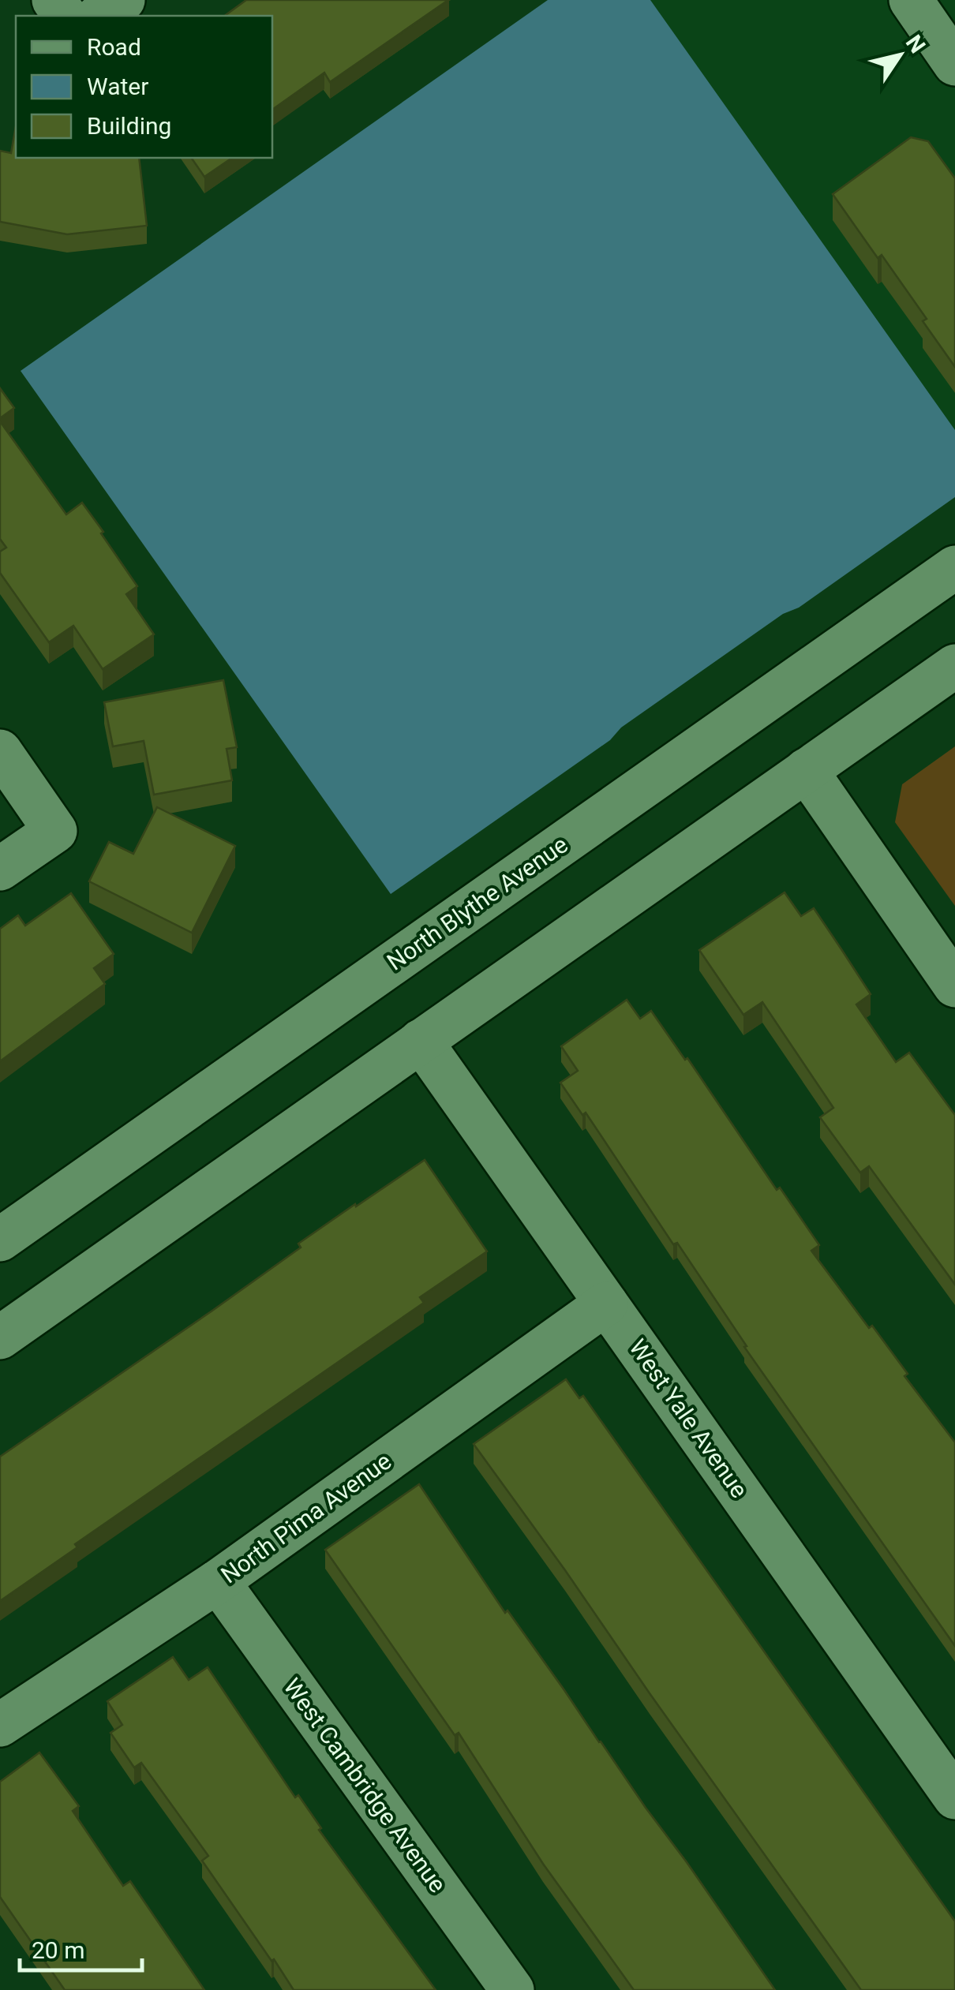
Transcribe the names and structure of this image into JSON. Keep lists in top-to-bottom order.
{
  "streets": {
    "street": [
      "North Blythe Avenue",
      "West Yale Avenue",
      "North Pima Avenue",
      "West Cambridge Avenue"
    ]
  },
  "crossings": [
    ["West Yale Avenue", "North Pima Avenue"],
    ["North Pima Avenue", "West Cambridge Avenue"]
  ],
  "legend": ["Road", "Water", "Building"],
  "scale_bar": "20 m",
  "north": "top right"
}
